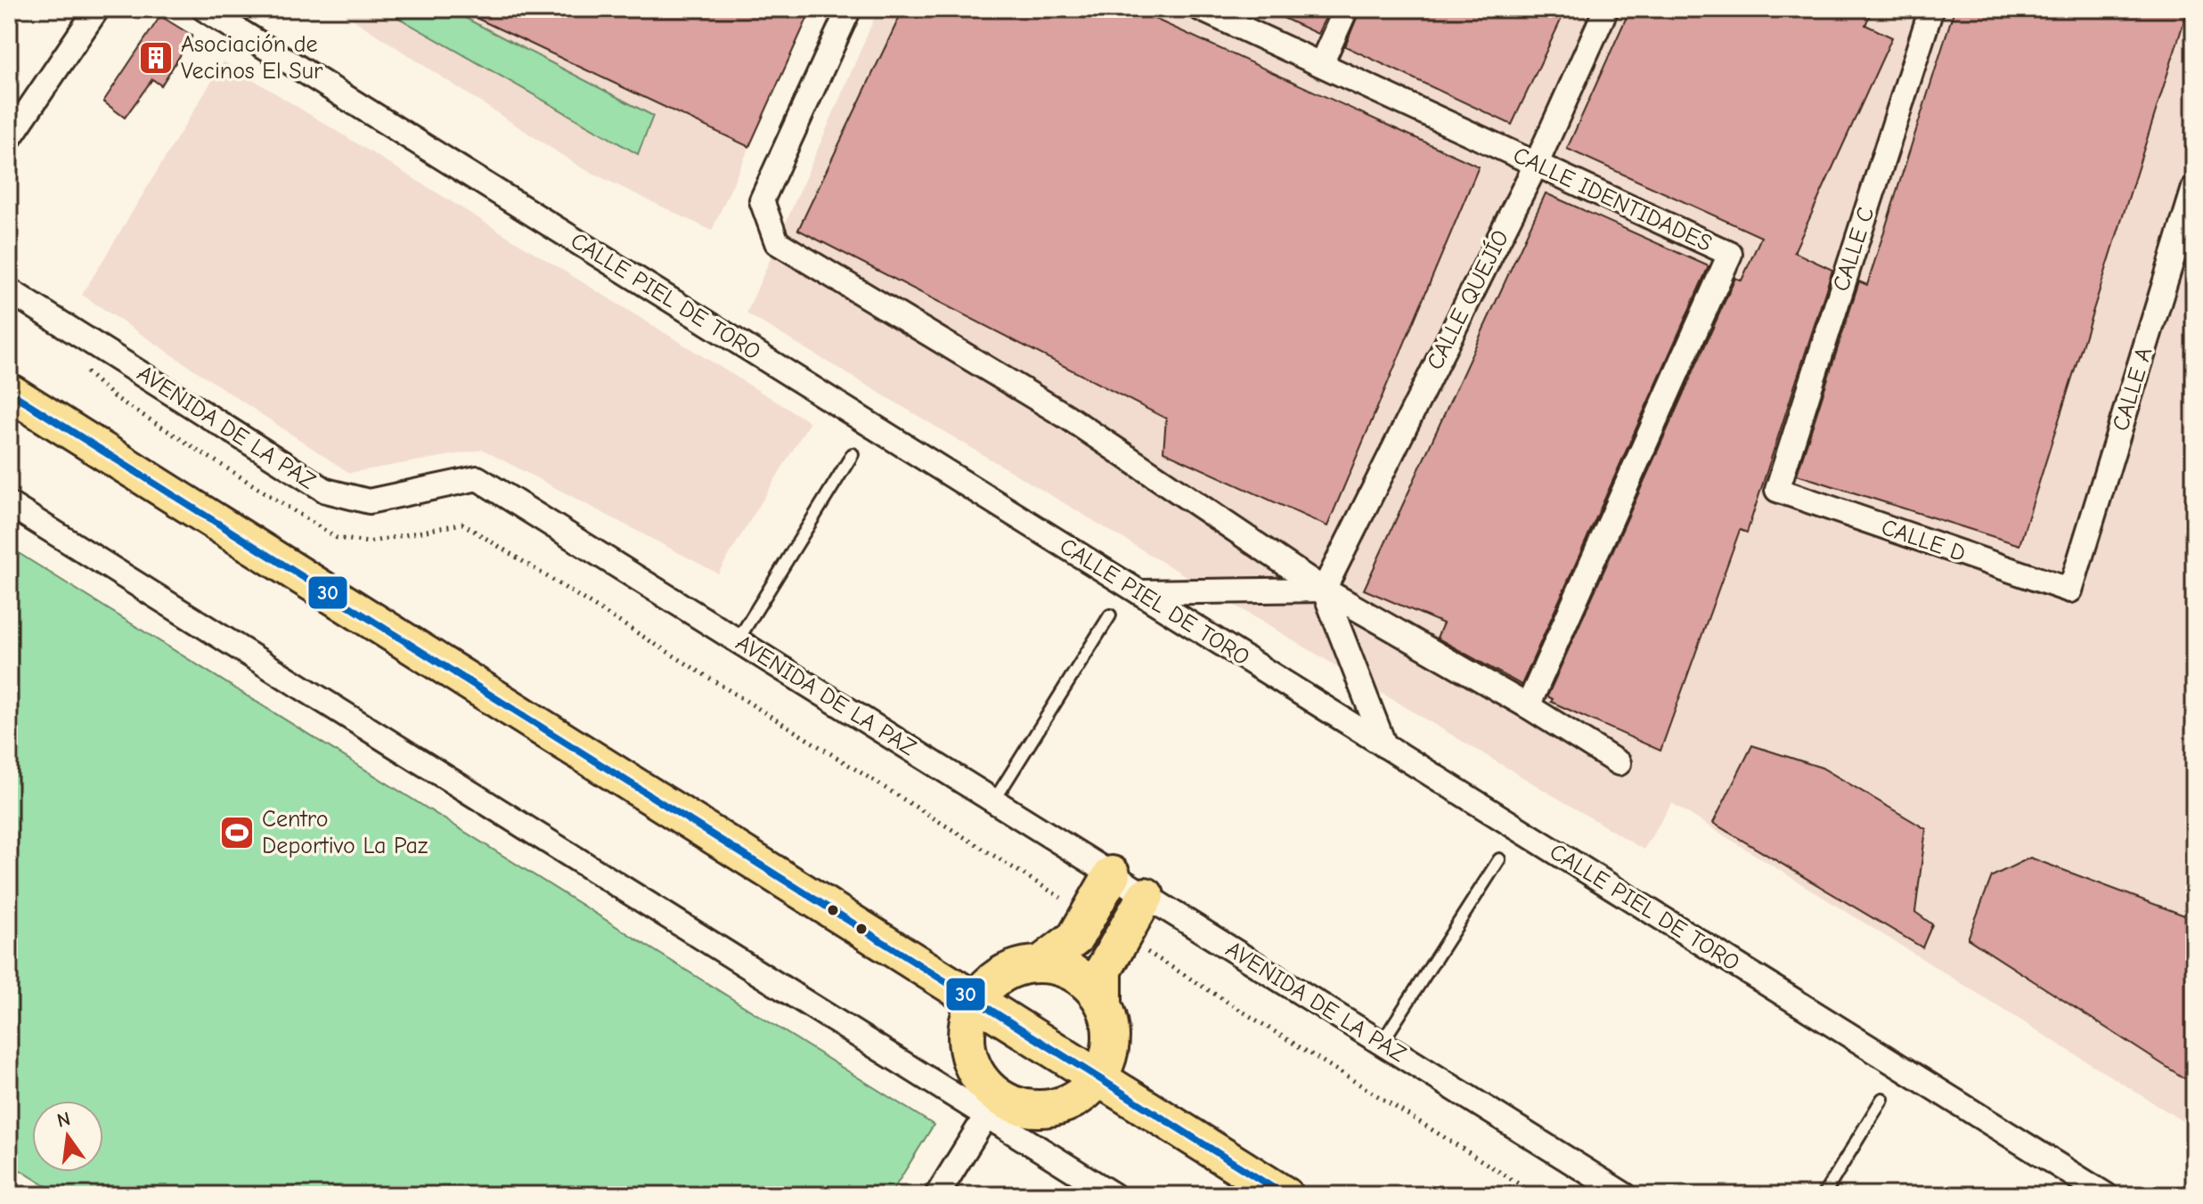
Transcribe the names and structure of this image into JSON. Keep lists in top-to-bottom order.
{
  "streets": {
    "street": [
      "CALLE IDENTIDADES",
      "CALLE C",
      "CALLE PIEL DE TORO",
      "CALLE QUEJÍO",
      "CALLE A",
      "AVENIDA DE LA PAZ",
      "CALLE D"
    ]
  },
  "crossings": [
    ["CALLE IDENTIDADES", "CALLE QUEJÍO"],
    ["CALLE C", "CALLE D"],
    ["CALLE A", "CALLE D"]
  ],
  "places": {
    "building": ["Asociación de Vecinos El Sur"],
    "sports": ["Centro Deportivo La Paz"]
  },
  "lines": ["transit line 30"],
  "north": "top"
}
